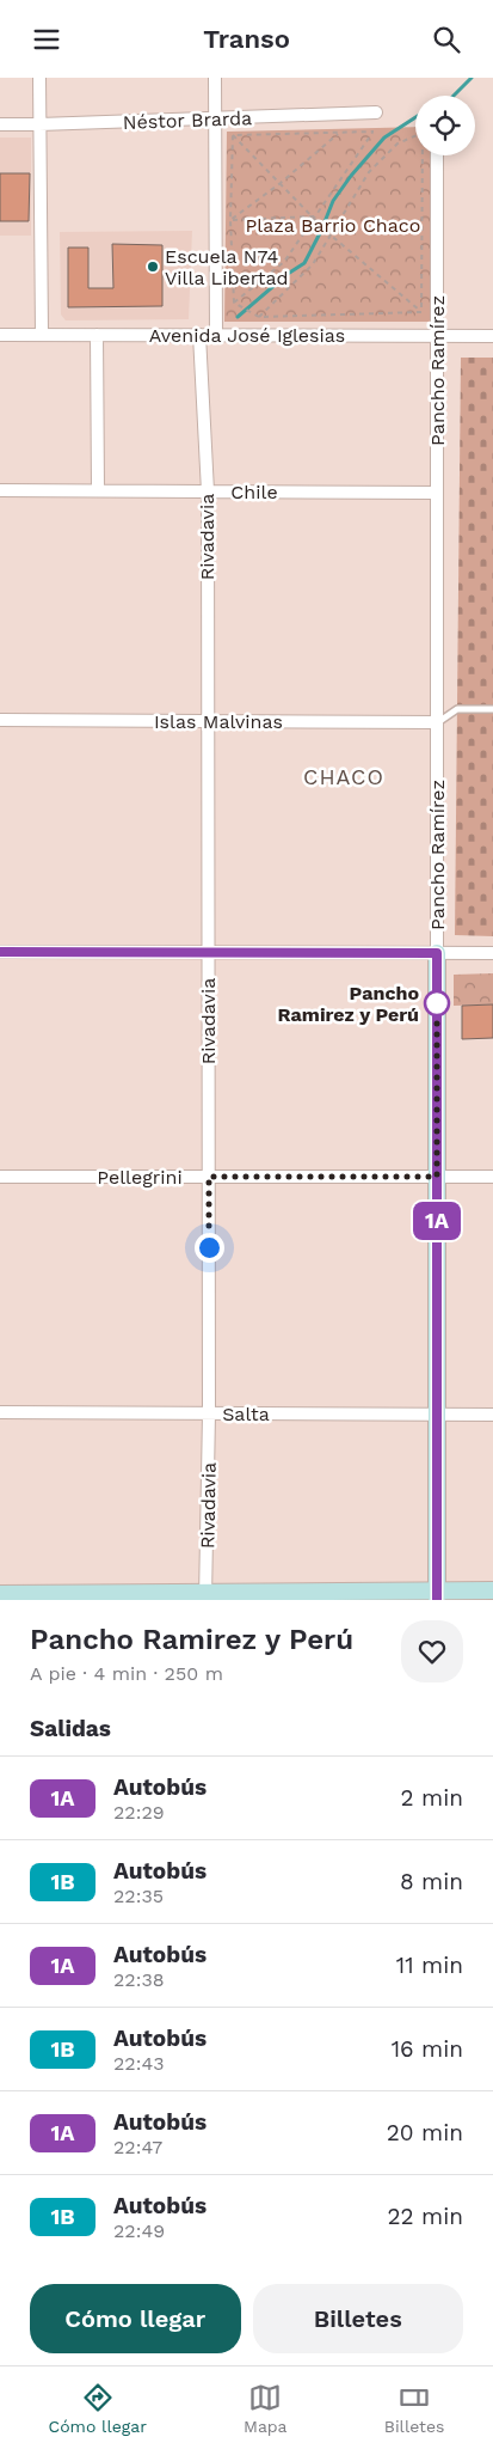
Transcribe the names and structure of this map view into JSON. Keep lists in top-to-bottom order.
{
  "streets": {
    "street": [
      "Néstor Brarda",
      "Avenida José Iglesias",
      "Pancho Ramírez",
      "Chile",
      "Rivadavia",
      "Islas Malvinas",
      "Pellegrini",
      "Salta"
    ]
  },
  "crossings": [
    ["Avenida José Iglesias", "Pancho Ramírez"],
    ["Avenida José Iglesias", "Rivadavia"],
    ["Pancho Ramírez", "Chile"],
    ["Pancho Ramírez", "Islas Malvinas"],
    ["Pancho Ramírez", "Pellegrini"],
    ["Pancho Ramírez", "Salta"],
    ["Chile", "Rivadavia"],
    ["Rivadavia", "Islas Malvinas"],
    ["Rivadavia", "Pellegrini"],
    ["Rivadavia", "Salta"]
  ],
  "districts": ["CHACO"],
  "parks": ["Plaza Barrio Chaco"],
  "places": ["Escuela N74 Villa Libertad", "Pancho Ramirez y Perú"],
  "lines": ["bus line 1A"],
  "page": {
    "header": "Transo",
    "on_map": "1A",
    "heading": [
      ["Pancho Ramirez y Perú", "A pie · 4 min · 250 m"],
      "Salidas"
    ],
    "list": [
      {
        "mark": "1A",
        "name": "Autobús",
        "note": "22:29",
        "value": "2 min"
      },
      {
        "mark": "1B",
        "name": "Autobús",
        "note": "22:35",
        "value": "8 min"
      },
      {
        "mark": "1A",
        "name": "Autobús",
        "note": "22:38",
        "value": "11 min"
      },
      {
        "mark": "1B",
        "name": "Autobús",
        "note": "22:43",
        "value": "16 min"
      },
      {
        "mark": "1A",
        "name": "Autobús",
        "note": "22:47",
        "value": "20 min"
      },
      {
        "mark": "1B",
        "name": "Autobús",
        "note": "22:49",
        "value": "22 min"
      }
    ],
    "buttons": ["Cómo llegar", "Billetes"],
    "tabs": ["Cómo llegar", "Mapa", "Billetes"]
  }
}
